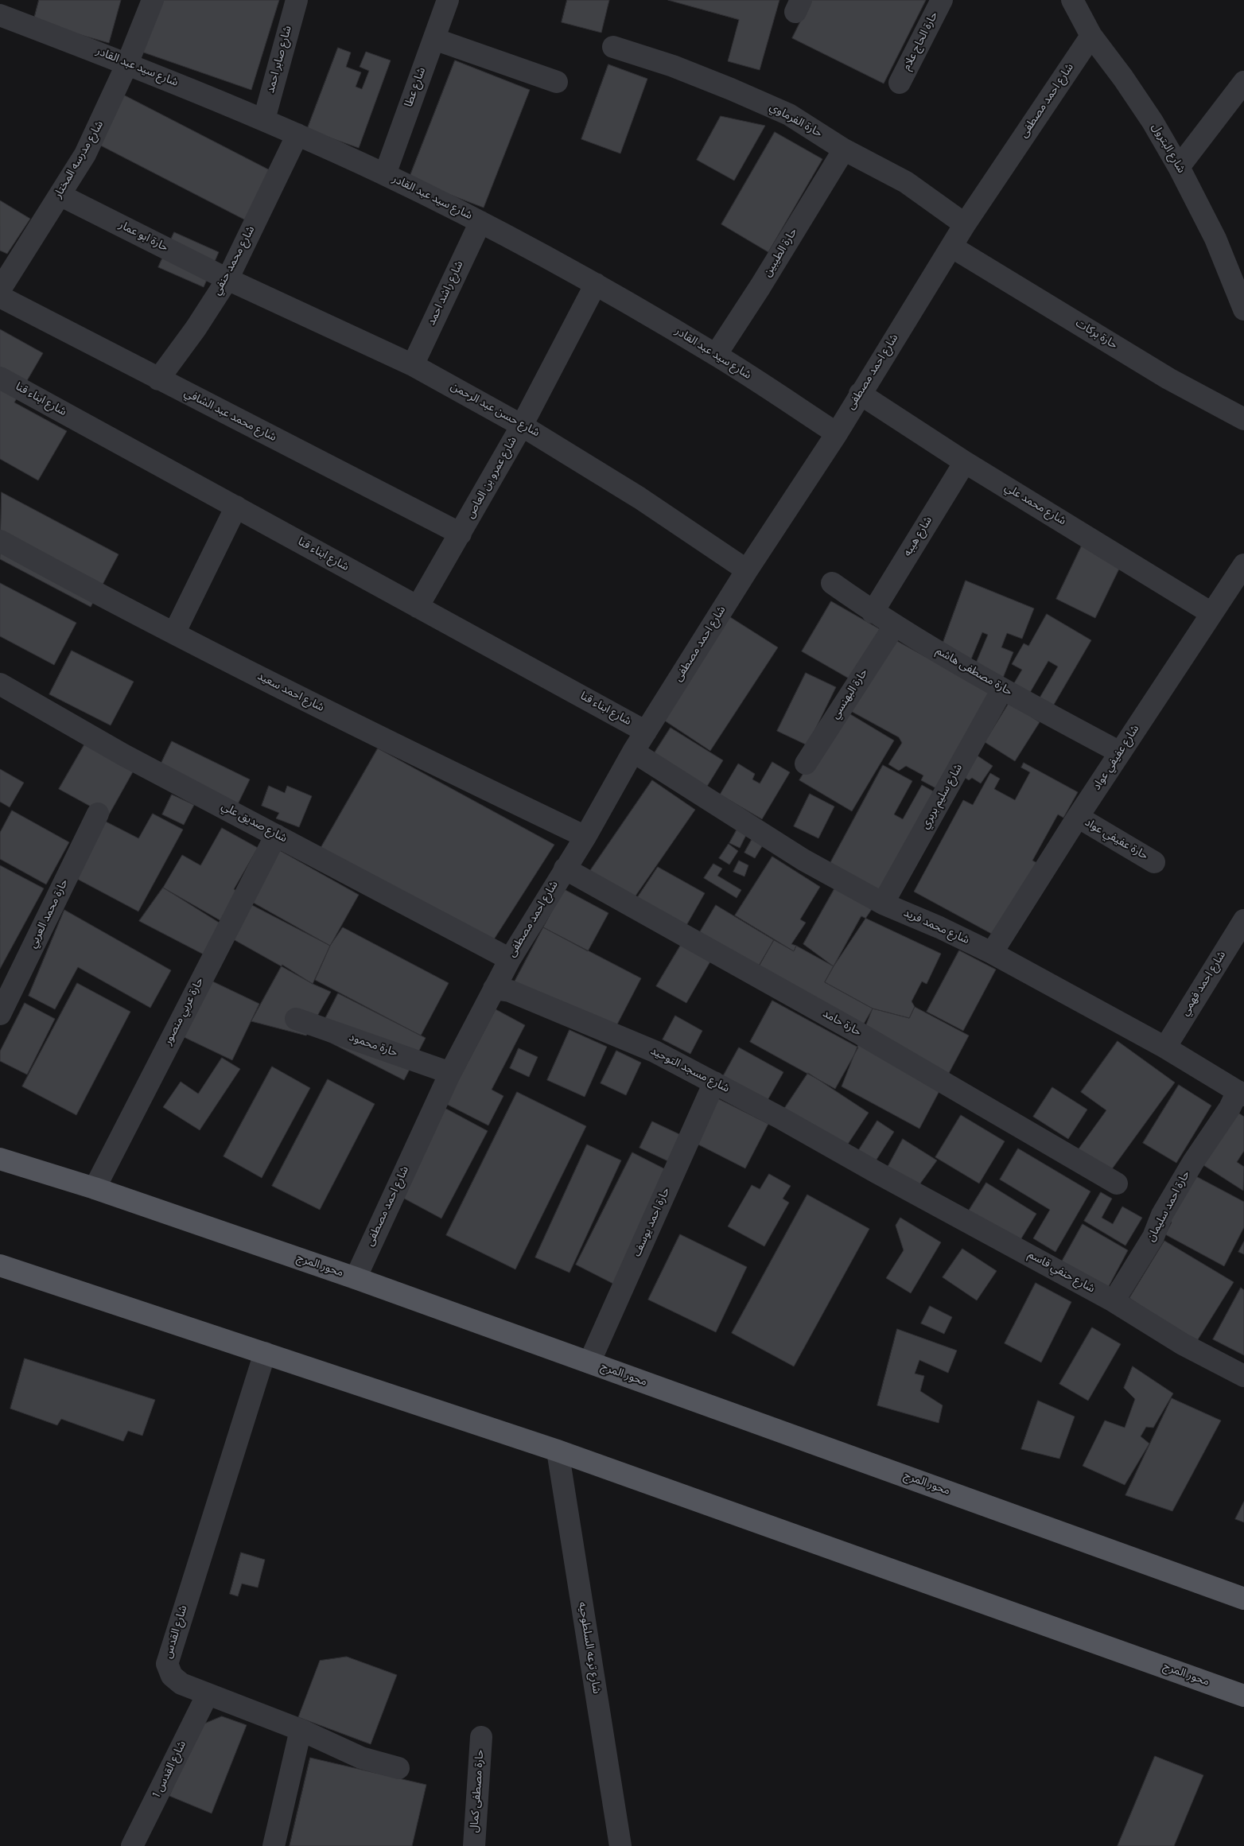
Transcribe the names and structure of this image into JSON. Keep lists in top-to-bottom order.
{
  "streets": {
    "main road": ["محور المرج"],
    "street": [
      "حارة الحاج علام",
      "شارع صابر احمد",
      "شارع سيد عبد القادر",
      "شارع عطا",
      "شارع احمد مصطفى",
      "حارة الفرماوي",
      "شارع البترول",
      "شارع مدرسه المختار",
      "حارة ابو عمار",
      "حارة الطيبين",
      "شارع محمد حنفي",
      "شارع راشد احمد",
      "حارة بركات",
      "شارع ابناء قنا",
      "شارع حسن عبد الرحمن",
      "شارع محمد عبد الشافي",
      "شارع عمرو بن العاص",
      "شارع محمد علي",
      "شارع هيبه",
      "حارة مصطفى هاشم",
      "شارع احمد سعيد",
      "حارة البهنسي",
      "شارع عفيفي عواد",
      "شارع سليم بربري",
      "شارع صديق علي",
      "حارة عفيفي عواد",
      "حارة محمد العربي",
      "شارع محمد فريد",
      "شارع احمد فهمي",
      "حارة عربي منصور",
      "حارة حامد",
      "حارة محمود",
      "شارع مسجد التوحيد",
      "حارة احمد سليمان",
      "حارة احمد يوسف",
      "شارع حنفي قاسم",
      "شارع القدس",
      "شارع ترعه السلطوحيه",
      "شارع القدس 1",
      "حارة مصطفى كمال"
    ]
  },
  "crossings": [
    ["شارع صابر احمد", "شارع سيد عبد القادر"],
    ["شارع سيد عبد القادر", "شارع عطا"],
    ["شارع سيد عبد القادر", "شارع احمد مصطفى"],
    ["شارع سيد عبد القادر", "شارع مدرسه المختار"],
    ["شارع سيد عبد القادر", "حارة الطيبين"],
    ["شارع سيد عبد القادر", "شارع محمد حنفي"],
    ["شارع سيد عبد القادر", "شارع راشد احمد"],
    ["شارع سيد عبد القادر", "شارع عمرو بن العاص"],
    ["شارع احمد مصطفى", "حارة الفرماوي"],
    ["شارع احمد مصطفى", "شارع البترول"],
    ["شارع احمد مصطفى", "حارة بركات"],
    ["شارع احمد مصطفى", "شارع ابناء قنا"],
    ["شارع احمد مصطفى", "شارع حسن عبد الرحمن"],
    ["شارع احمد مصطفى", "شارع محمد علي"],
    ["شارع احمد مصطفى", "شارع احمد سعيد"],
    ["شارع احمد مصطفى", "شارع صديق علي"],
    ["شارع احمد مصطفى", "شارع محمد فريد"],
    ["شارع احمد مصطفى", "حارة حامد"],
    ["شارع احمد مصطفى", "حارة محمود"],
    ["شارع احمد مصطفى", "شارع مسجد التوحيد"],
    ["شارع احمد مصطفى", "محور المرج"],
    ["حارة الفرماوي", "حارة الطيبين"],
    ["شارع مدرسه المختار", "حارة ابو عمار"],
    ["حارة ابو عمار", "شارع محمد حنفي"],
    ["حارة ابو عمار", "شارع حسن عبد الرحمن"],
    ["شارع محمد حنفي", "شارع حسن عبد الرحمن"],
    ["شارع محمد حنفي", "شارع محمد عبد الشافي"],
    ["شارع راشد احمد", "شارع حسن عبد الرحمن"],
    ["شارع ابناء قنا", "شارع عمرو بن العاص"],
    ["شارع حسن عبد الرحمن", "شارع عمرو بن العاص"],
    ["شارع محمد عبد الشافي", "شارع عمرو بن العاص"],
    ["شارع محمد علي", "شارع هيبه"],
    ["شارع محمد علي", "شارع عفيفي عواد"],
    ["شارع هيبه", "حارة مصطفى هاشم"],
    ["حارة مصطفى هاشم", "حارة البهنسي"],
    ["حارة مصطفى هاشم", "شارع عفيفي عواد"],
    ["حارة مصطفى هاشم", "شارع سليم بربري"],
    ["شارع عفيفي عواد", "حارة عفيفي عواد"],
    ["شارع عفيفي عواد", "شارع محمد فريد"],
    ["شارع سليم بربري", "شارع محمد فريد"],
    ["شارع صديق علي", "حارة عربي منصور"],
    ["شارع محمد فريد", "شارع احمد فهمي"],
    ["شارع محمد فريد", "حارة احمد سليمان"],
    ["حارة عربي منصور", "محور المرج"],
    ["شارع مسجد التوحيد", "حارة احمد يوسف"],
    ["شارع مسجد التوحيد", "شارع حنفي قاسم"],
    ["حارة احمد سليمان", "شارع حنفي قاسم"],
    ["حارة احمد يوسف", "محور المرج"],
    ["محور المرج", "شارع القدس"],
    ["محور المرج", "شارع ترعه السلطوحيه"],
    ["شارع القدس", "شارع القدس 1"]
  ]
}
